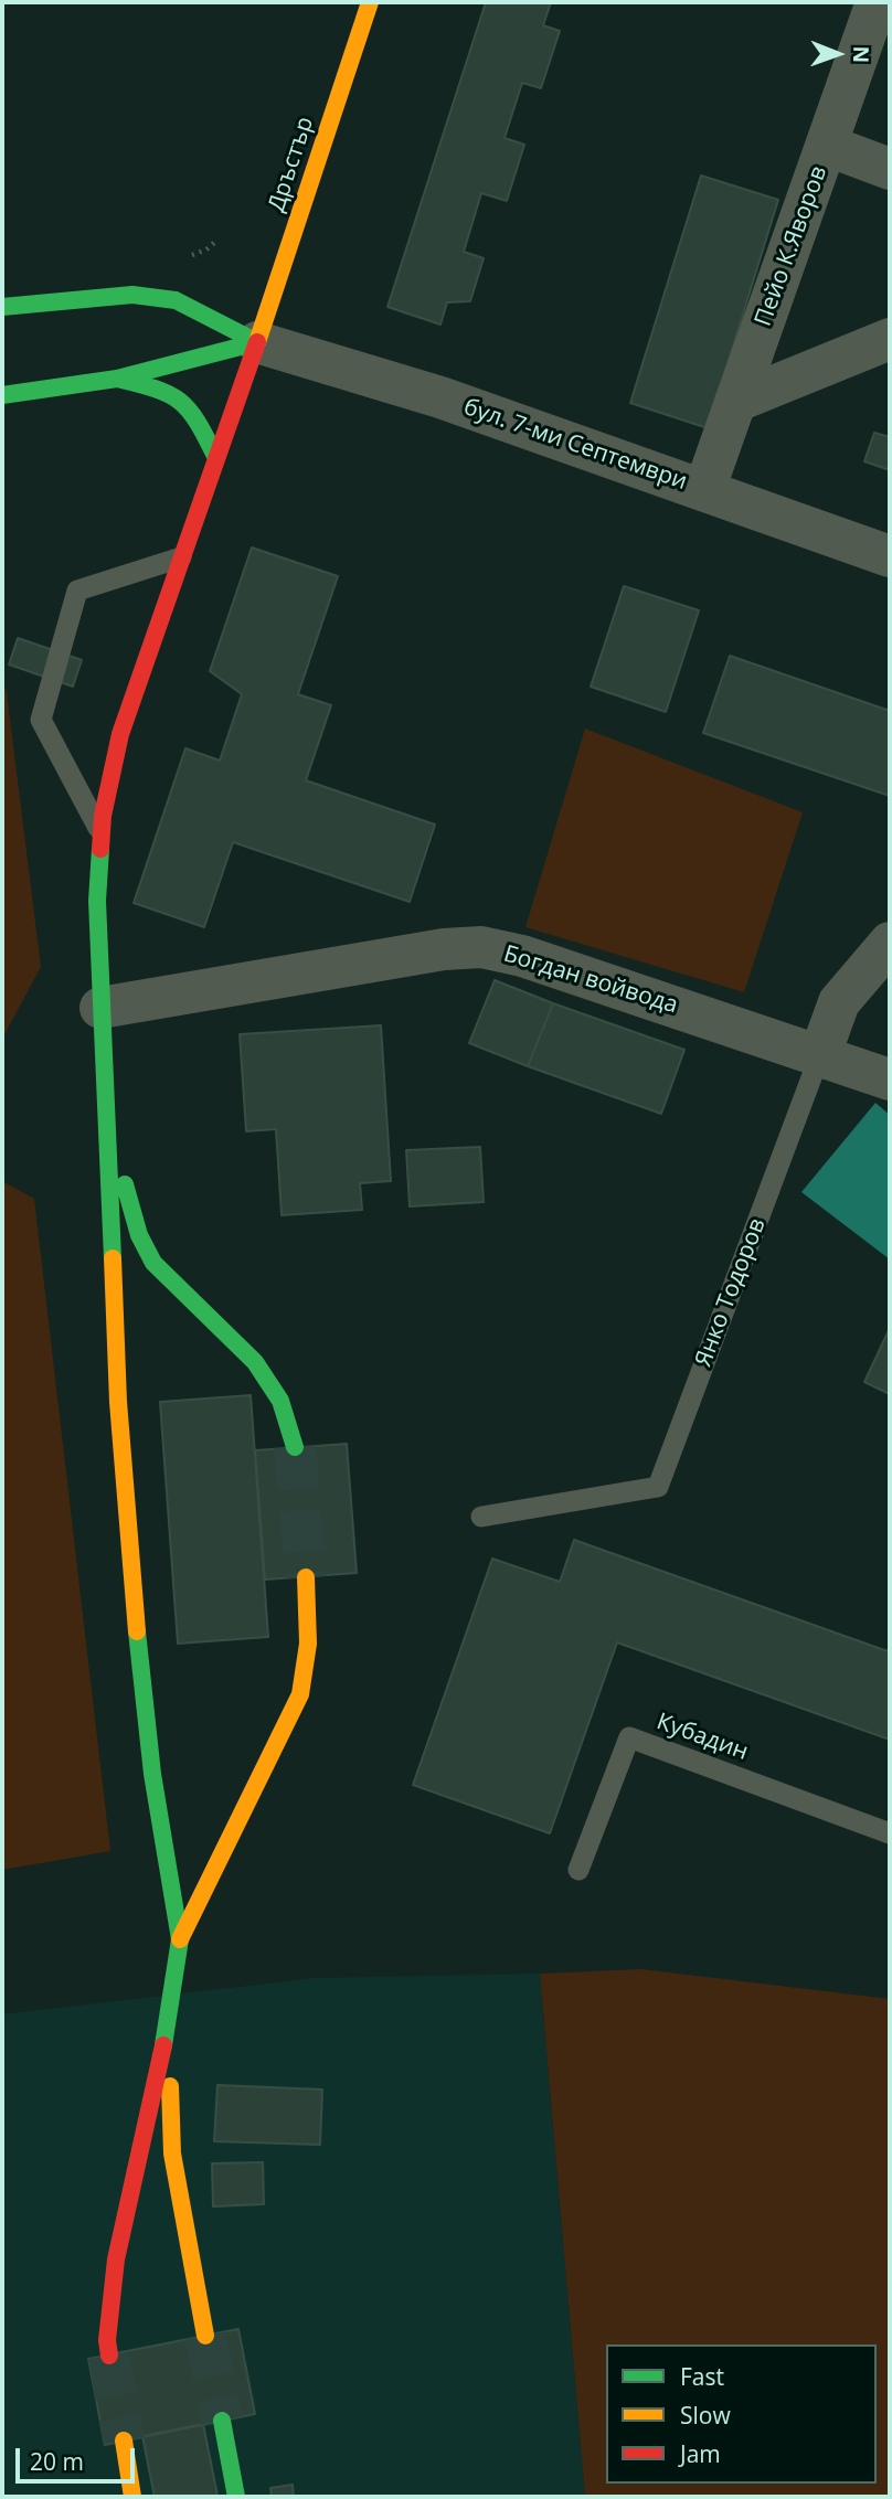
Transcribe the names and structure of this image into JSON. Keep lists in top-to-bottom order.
{
  "streets": {
    "main road": ["Дръстър"],
    "street": [
      "Пейо К.Яворов",
      "бул. 7-ми Септември",
      "Богдан войвода",
      "Янко Тодоров"
    ],
    "lane": ["Кубадин"]
  },
  "crossings": [
    ["Дръстър", "бул. 7-ми Септември"],
    ["Дръстър", "Богдан войвода"],
    ["Пейо К.Яворов", "бул. 7-ми Септември"],
    ["Богдан войвода", "Янко Тодоров"]
  ],
  "legend": ["Fast", "Slow", "Jam"],
  "scale_bar": "20 m",
  "north": "right"
}
